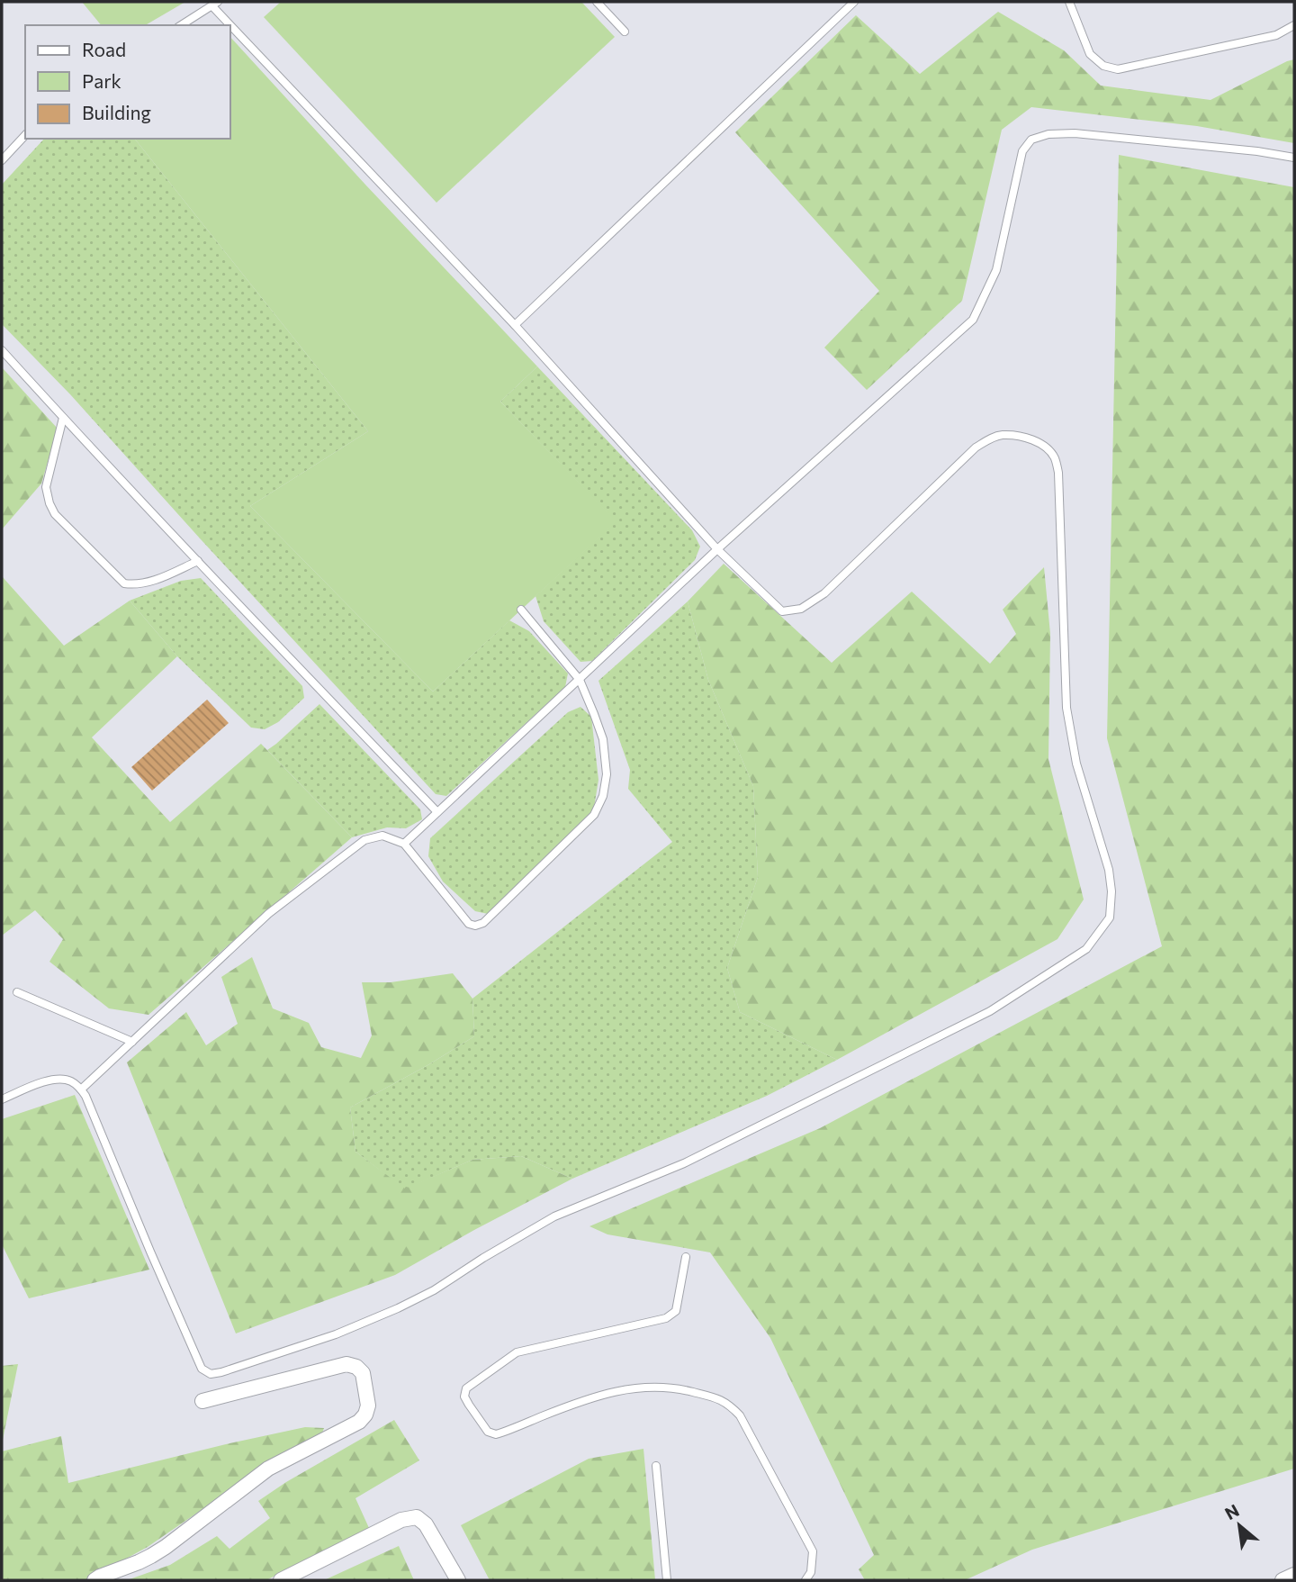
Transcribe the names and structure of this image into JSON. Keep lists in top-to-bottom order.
{
  "legend": ["Road", "Park", "Building"],
  "north": "top left"
}
